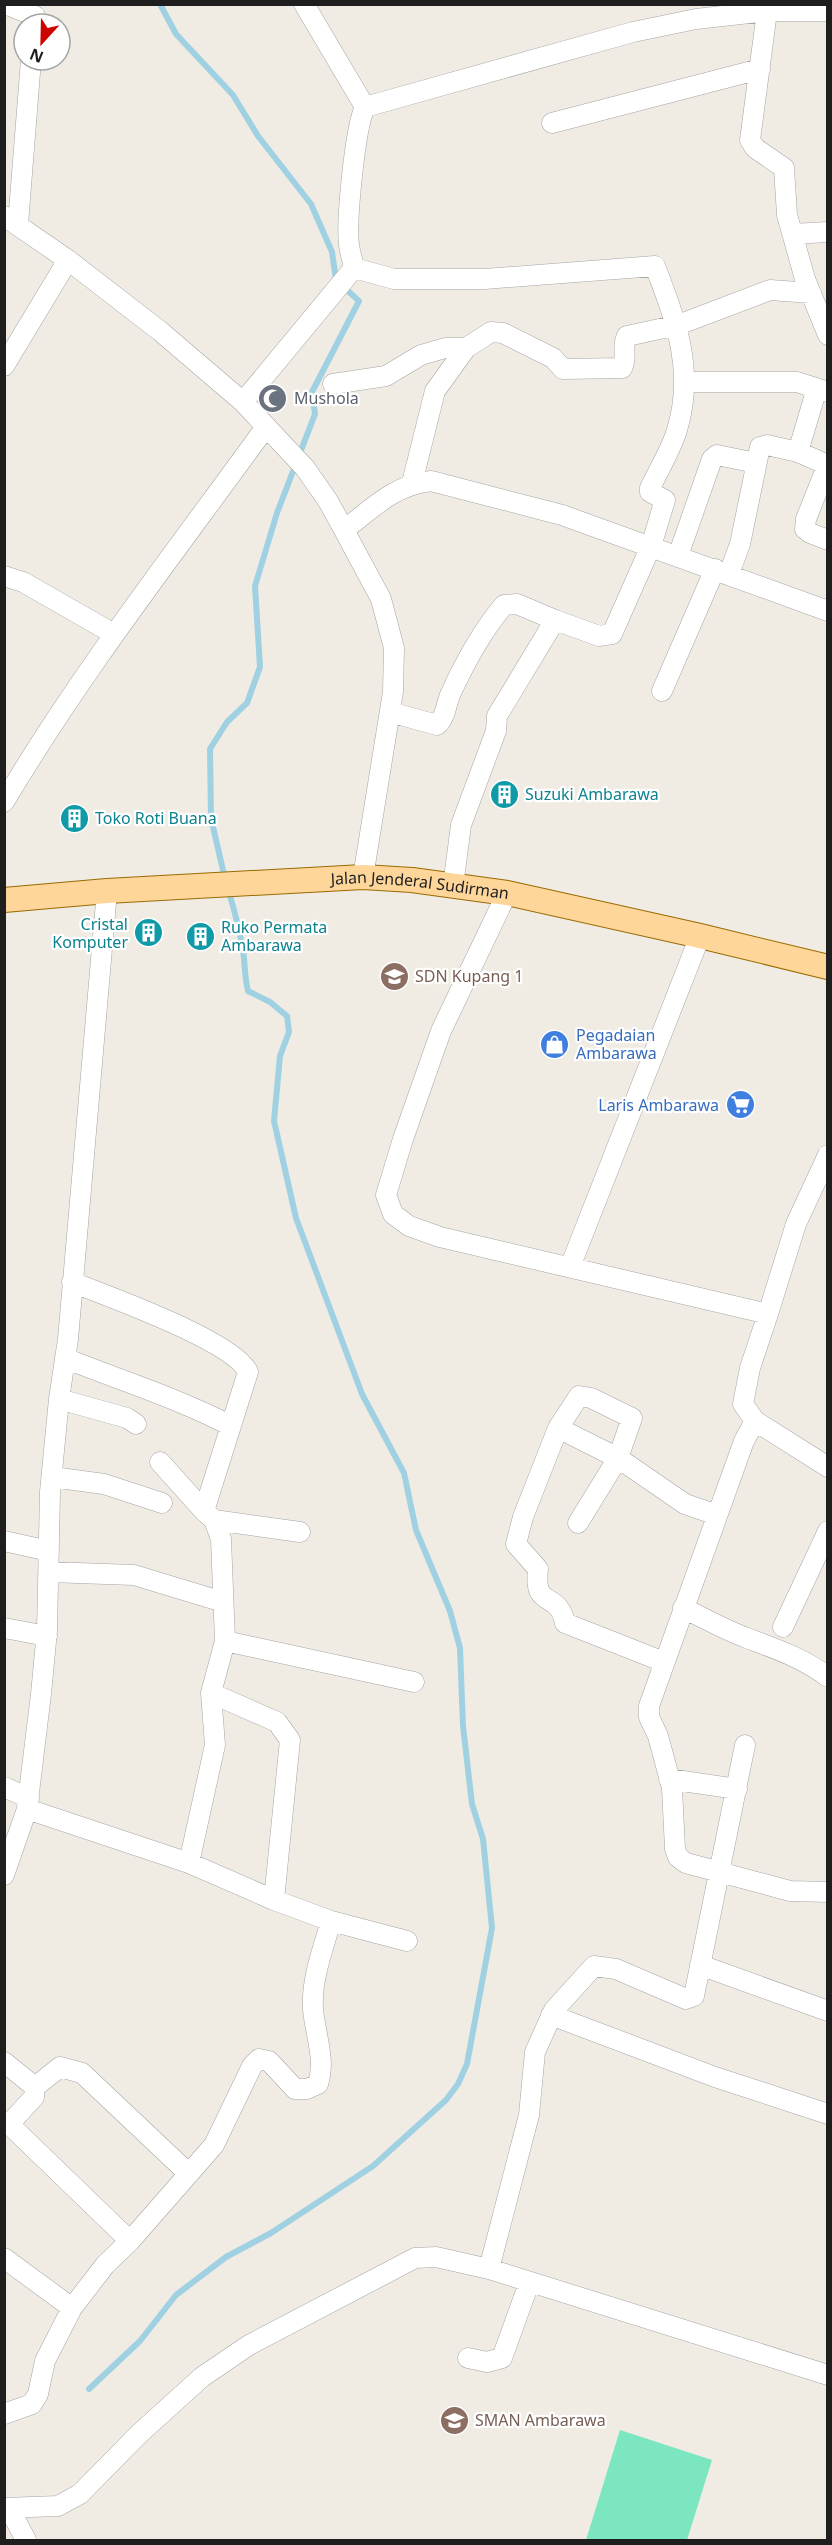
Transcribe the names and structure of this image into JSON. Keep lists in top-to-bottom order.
{
  "streets": {
    "main road": ["Jalan Jenderal Sudirman"]
  },
  "places": {
    "mosque": ["Mushola"],
    "building": [
      "Suzuki Ambarawa",
      "Toko Roti Buana",
      "Cristal Komputer",
      "Ruko Permata Ambarawa"
    ],
    "school or university": ["SDN Kupang 1", "SMAN Ambarawa"],
    "shop": ["Pegadaian Ambarawa"],
    "supermarket": ["Laris Ambarawa"]
  },
  "north": "bottom"
}
